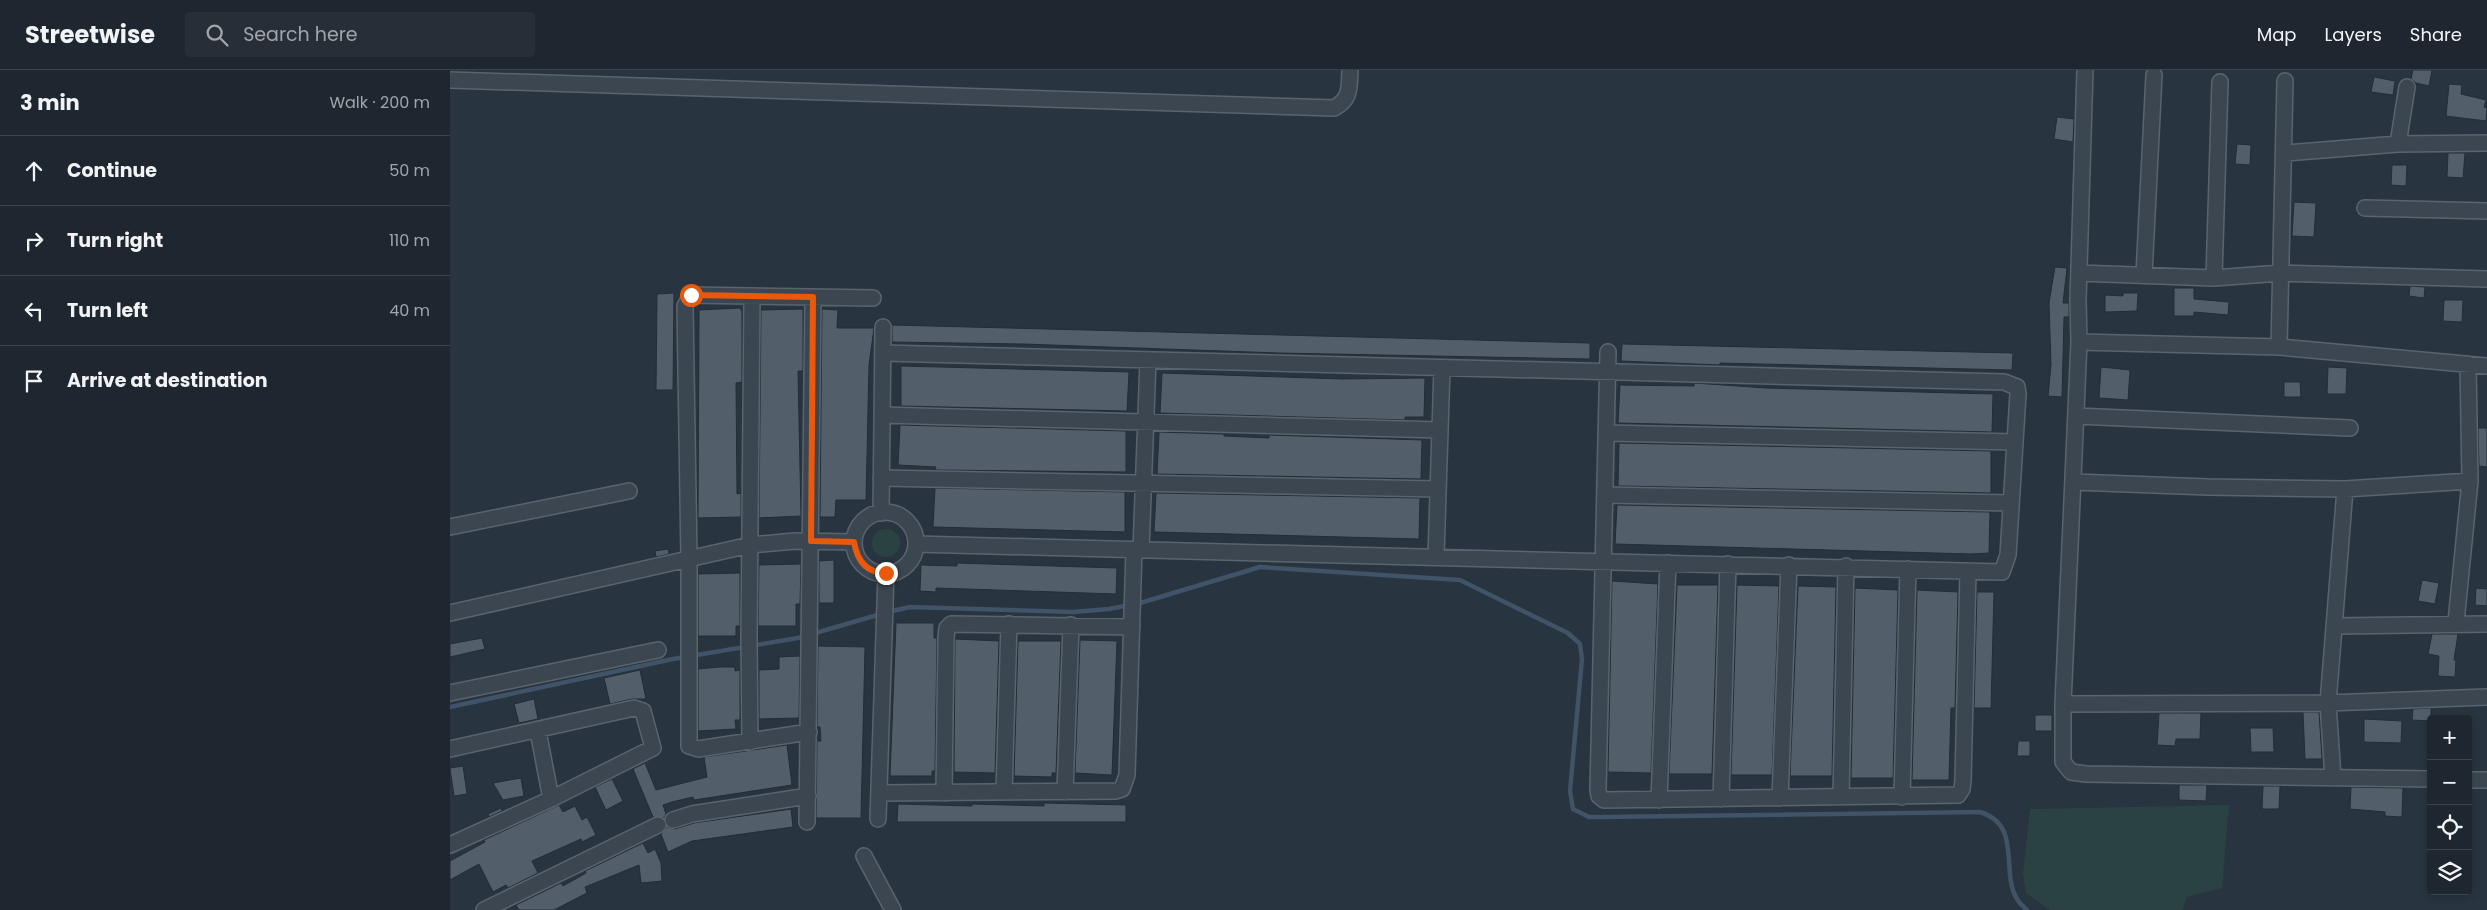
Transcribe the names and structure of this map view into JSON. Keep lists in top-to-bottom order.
{
  "page": {
    "header": "Streetwise",
    "search": "Search here",
    "nav": ["Map", "Layers", "Share"],
    "heading": ["3 min", "Walk · 200 m"],
    "list": [
      ["Continue", "50 m"],
      ["Turn right", "110 m"],
      ["Turn left", "40 m"],
      "Arrive at destination"
    ],
    "map_buttons": ["+", "−"]
  }
}
